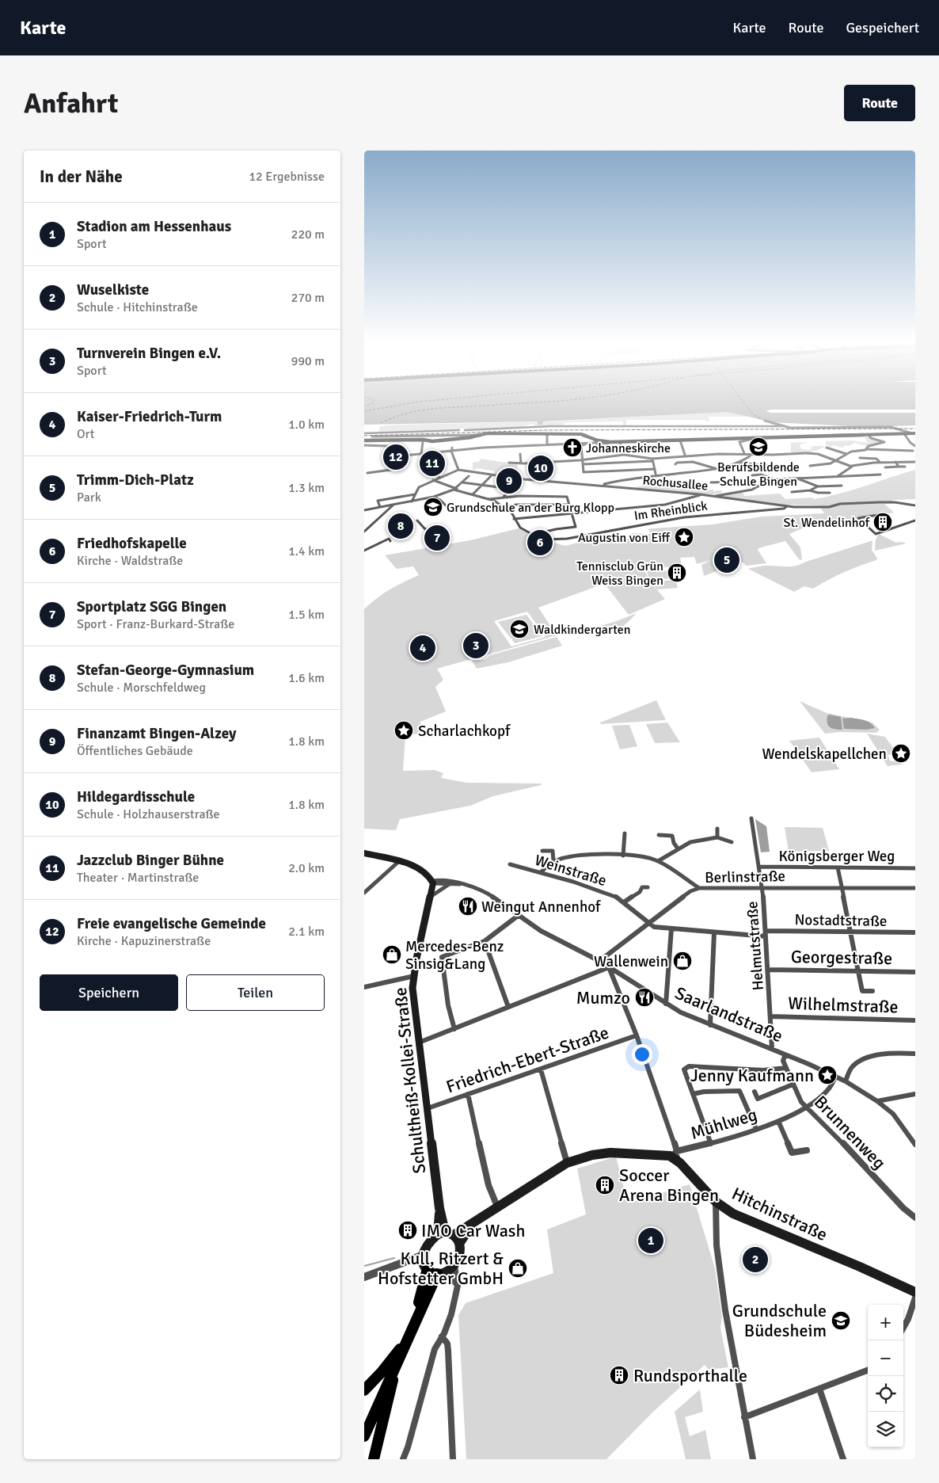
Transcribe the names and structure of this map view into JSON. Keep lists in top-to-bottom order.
{
  "streets": {
    "main road": ["Schultheiß-Kollei-Straße", "Hitchinstraße"],
    "street": [
      "Rochusallee",
      "Im Rheinblick",
      "Königsberger Weg",
      "Weinstraße",
      "Berlinstraße",
      "Nostadtstraße",
      "Helmutstraße",
      "Georgestraße",
      "Wilhelmstraße",
      "Saarlandstraße",
      "Friedrich-Ebert-Straße",
      "Mühlweg",
      "Brunnenweg"
    ]
  },
  "crossings": [
    ["Rochusallee", "Im Rheinblick"],
    ["Königsberger Weg", "Helmutstraße"],
    ["Weinstraße", "Berlinstraße"],
    ["Weinstraße", "Helmutstraße"],
    ["Berlinstraße", "Helmutstraße"],
    ["Berlinstraße", "Saarlandstraße"],
    ["Nostadtstraße", "Helmutstraße"],
    ["Helmutstraße", "Georgestraße"],
    ["Helmutstraße", "Wilhelmstraße"],
    ["Helmutstraße", "Saarlandstraße"],
    ["Saarlandstraße", "Schultheiß-Kollei-Straße"],
    ["Saarlandstraße", "Mühlweg"],
    ["Saarlandstraße", "Brunnenweg"],
    ["Friedrich-Ebert-Straße", "Schultheiß-Kollei-Straße"],
    ["Schultheiß-Kollei-Straße", "Hitchinstraße"],
    ["Mühlweg", "Brunnenweg"]
  ],
  "places": {
    "school or university": [
      "Berufsbildende Schule Bingen",
      "Grundschule an der Burg Klopp",
      "Waldkindergarten",
      "Grundschule Büdesheim"
    ],
    "church": ["Johanneskirche"],
    "building": [
      "St. Wendelinhof",
      "Tennisclub Grün Weiss Bingen",
      "Soccer Arena Bingen",
      "IMO Car Wash",
      "Rundsporthalle"
    ],
    "place": [
      "Augustin von Eiff",
      "Scharlachkopf",
      "Wendelskapellchen",
      "Jenny Kaufmann"
    ],
    "restaurant": ["Weingut Annenhof", "Mumzo"],
    "shop": ["Mercedes-Benz Sinsig&Lang", "Wallenwein", "Kull, Ritzert & Hofstetter GmbH"]
  },
  "page": {
    "header": "Karte",
    "nav": ["Karte", "Route", "Gespeichert"],
    "buttons": [
      "Route",
      ["Speichern", "Teilen"]
    ],
    "title": "Anfahrt",
    "heading": ["In der Nähe", "12 Ergebnisse"],
    "list": [
      {
        "mark": "1",
        "name": "Stadion am Hessenhaus",
        "note": "Sport",
        "value": "220 m"
      },
      {
        "mark": "2",
        "name": "Wuselkiste",
        "note": "Schule · Hitchinstraße",
        "value": "270 m"
      },
      {
        "mark": "3",
        "name": "Turnverein Bingen e.V.",
        "note": "Sport",
        "value": "990 m"
      },
      {
        "mark": "4",
        "name": "Kaiser-Friedrich-Turm",
        "note": "Ort",
        "value": "1.0 km"
      },
      {
        "mark": "5",
        "name": "Trimm-Dich-Platz",
        "note": "Park",
        "value": "1.3 km"
      },
      {
        "mark": "6",
        "name": "Friedhofskapelle",
        "note": "Kirche · Waldstraße",
        "value": "1.4 km"
      },
      {
        "mark": "7",
        "name": "Sportplatz SGG Bingen",
        "note": "Sport · Franz-Burkard-Straße",
        "value": "1.5 km"
      },
      {
        "mark": "8",
        "name": "Stefan-George-Gymnasium",
        "note": "Schule · Morschfeldweg",
        "value": "1.6 km"
      },
      {
        "mark": "9",
        "name": "Finanzamt Bingen-Alzey",
        "note": "Öffentliches Gebäude",
        "value": "1.8 km"
      },
      {
        "mark": "10",
        "name": "Hildegardisschule",
        "note": "Schule · Holzhauserstraße",
        "value": "1.8 km"
      },
      {
        "mark": "11",
        "name": "Jazzclub Binger Bühne",
        "note": "Theater · Martinstraße",
        "value": "2.0 km"
      },
      {
        "mark": "12",
        "name": "Freie evangelische Gemeinde",
        "note": "Kirche · Kapuzinerstraße",
        "value": "2.1 km"
      }
    ],
    "pins": [
      "12",
      "11",
      "10",
      "9",
      "8",
      "7",
      "6",
      "5",
      "3",
      "4",
      "1",
      "2"
    ],
    "map_buttons": ["+", "−"]
  }
}
